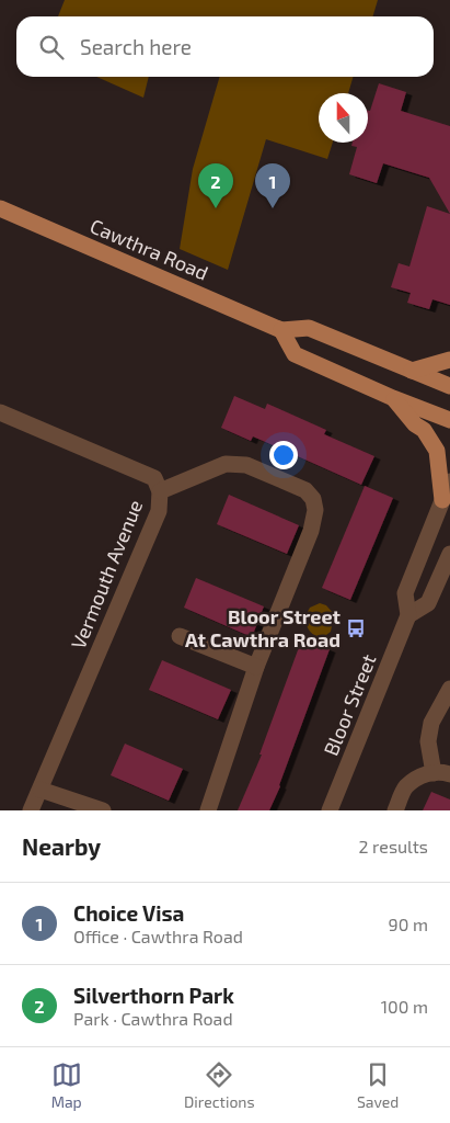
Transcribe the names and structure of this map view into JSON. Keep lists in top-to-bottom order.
{
  "streets": {
    "main road": ["Cawthra Road"],
    "street": ["Vermouth Avenue", "Bloor Street"]
  },
  "places": {
    "bus stop": ["Bloor Street At Cawthra Road"]
  },
  "north": "top",
  "page": {
    "search": "Search here",
    "pins": ["1", "2"],
    "heading": ["Nearby", "2 results"],
    "list": [
      {
        "mark": "1",
        "name": "Choice Visa",
        "note": "Office · Cawthra Road",
        "value": "90 m"
      },
      {
        "mark": "2",
        "name": "Silverthorn Park",
        "note": "Park · Cawthra Road",
        "value": "100 m"
      }
    ],
    "nav": ["Map", "Directions", "Saved"]
  }
}
